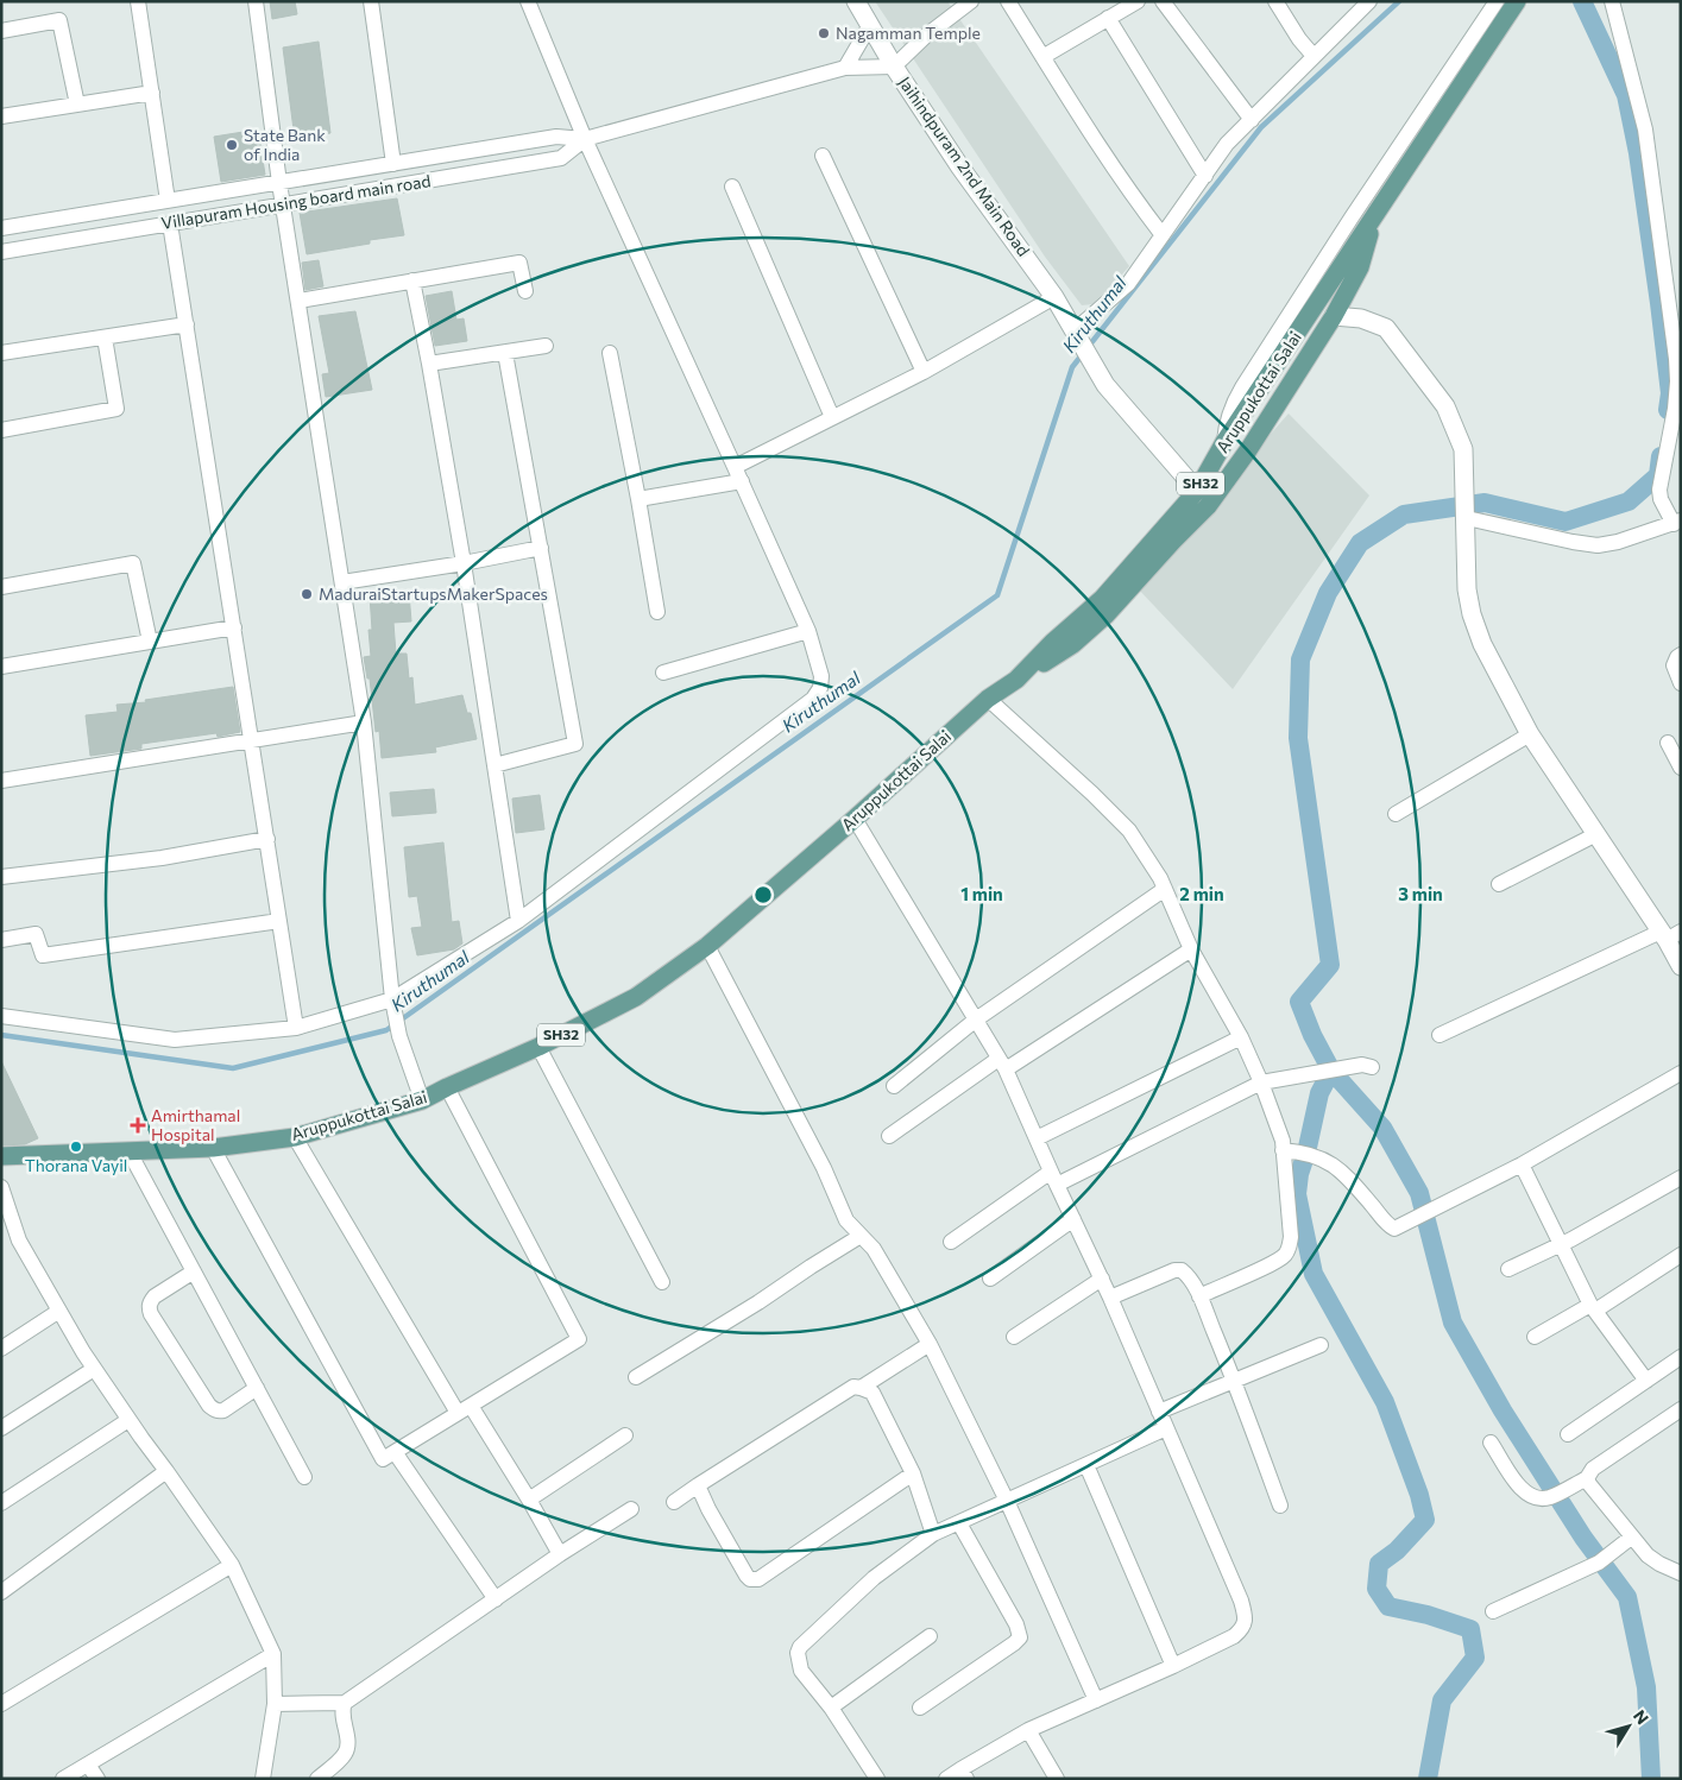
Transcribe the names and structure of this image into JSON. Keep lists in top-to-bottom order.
{
  "streets": {
    "main road": ["Aruppukottai Salai", "SH32"],
    "street": ["Jaihindpuram 2nd Main Road", "Villapuram Housing board main road"]
  },
  "crossings": [
    ["Jaihindpuram 2nd Main Road", "Villapuram Housing board main road"],
    ["Jaihindpuram 2nd Main Road", "Aruppukottai Salai"]
  ],
  "water": ["Kiruthumal"],
  "places": {
    "other": [
      "Nagamman Temple",
      "State Bank of India",
      "MaduraiStartupsMakerSpaces",
      "Thorana Vayil"
    ],
    "health": ["Amirthamal Hospital"]
  },
  "north": "top right",
  "rings": ["1 min", "2 min", "3 min"]
}
